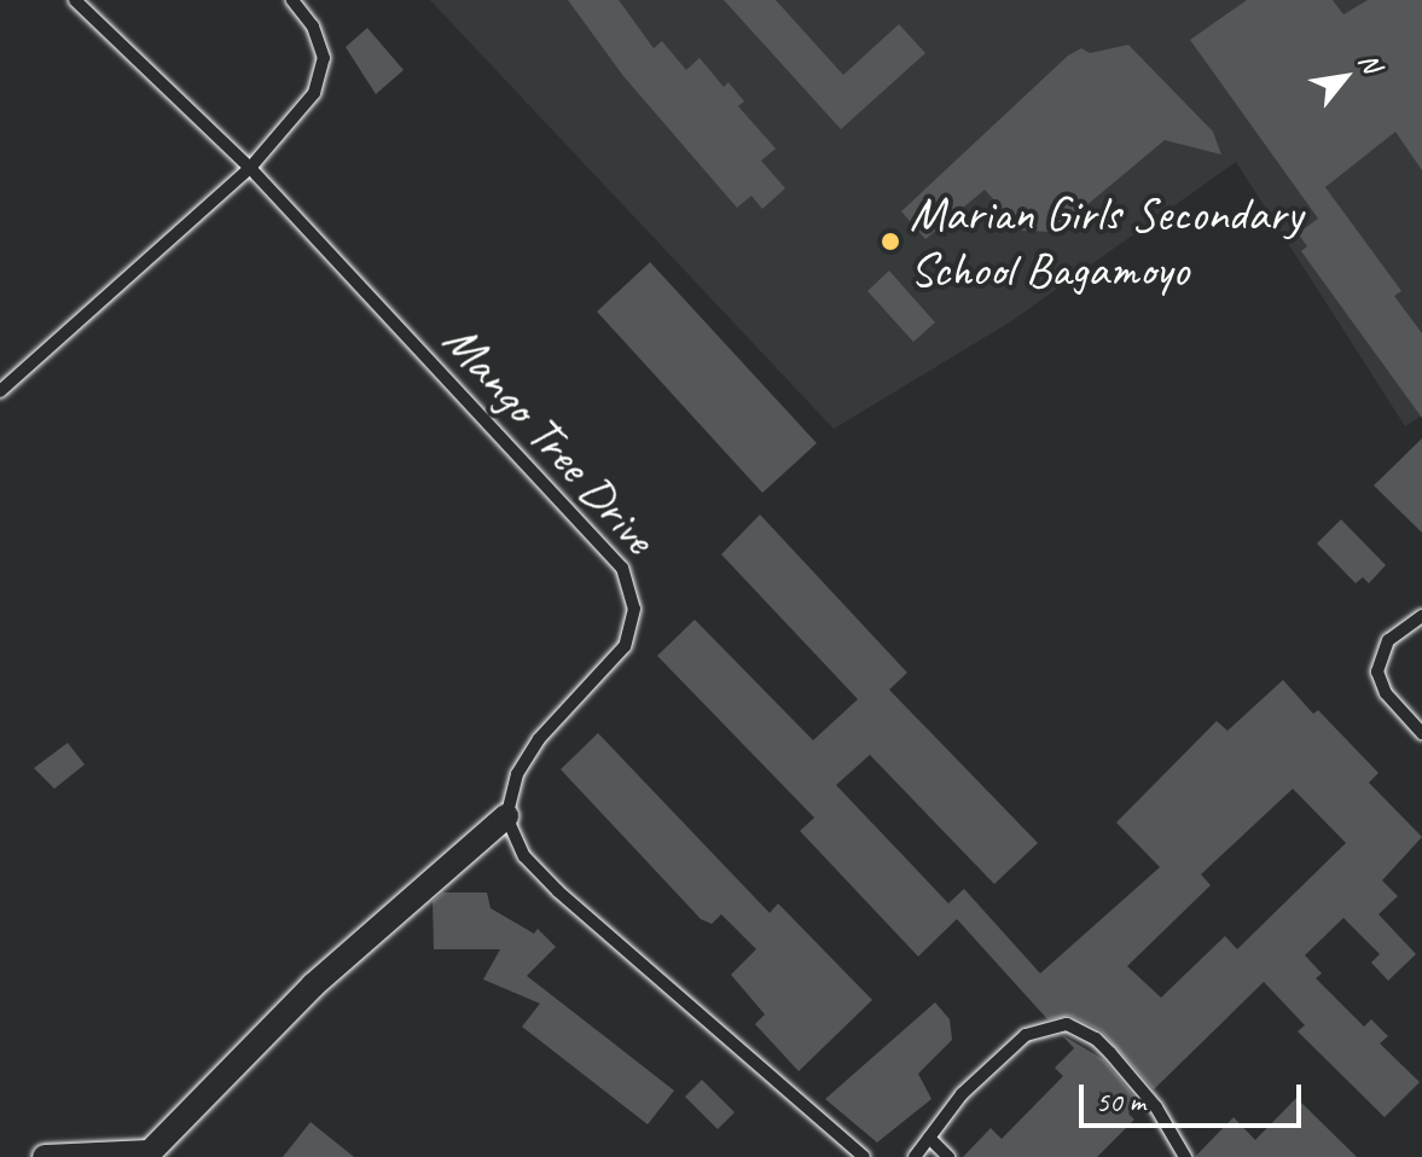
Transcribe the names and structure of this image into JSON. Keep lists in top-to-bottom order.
{
  "streets": {
    "lane": ["Mango Tree Drive"]
  },
  "places": ["Marian Girls Secondary School Bagamoyo"],
  "scale_bar": "50 m",
  "north": "top right"
}
